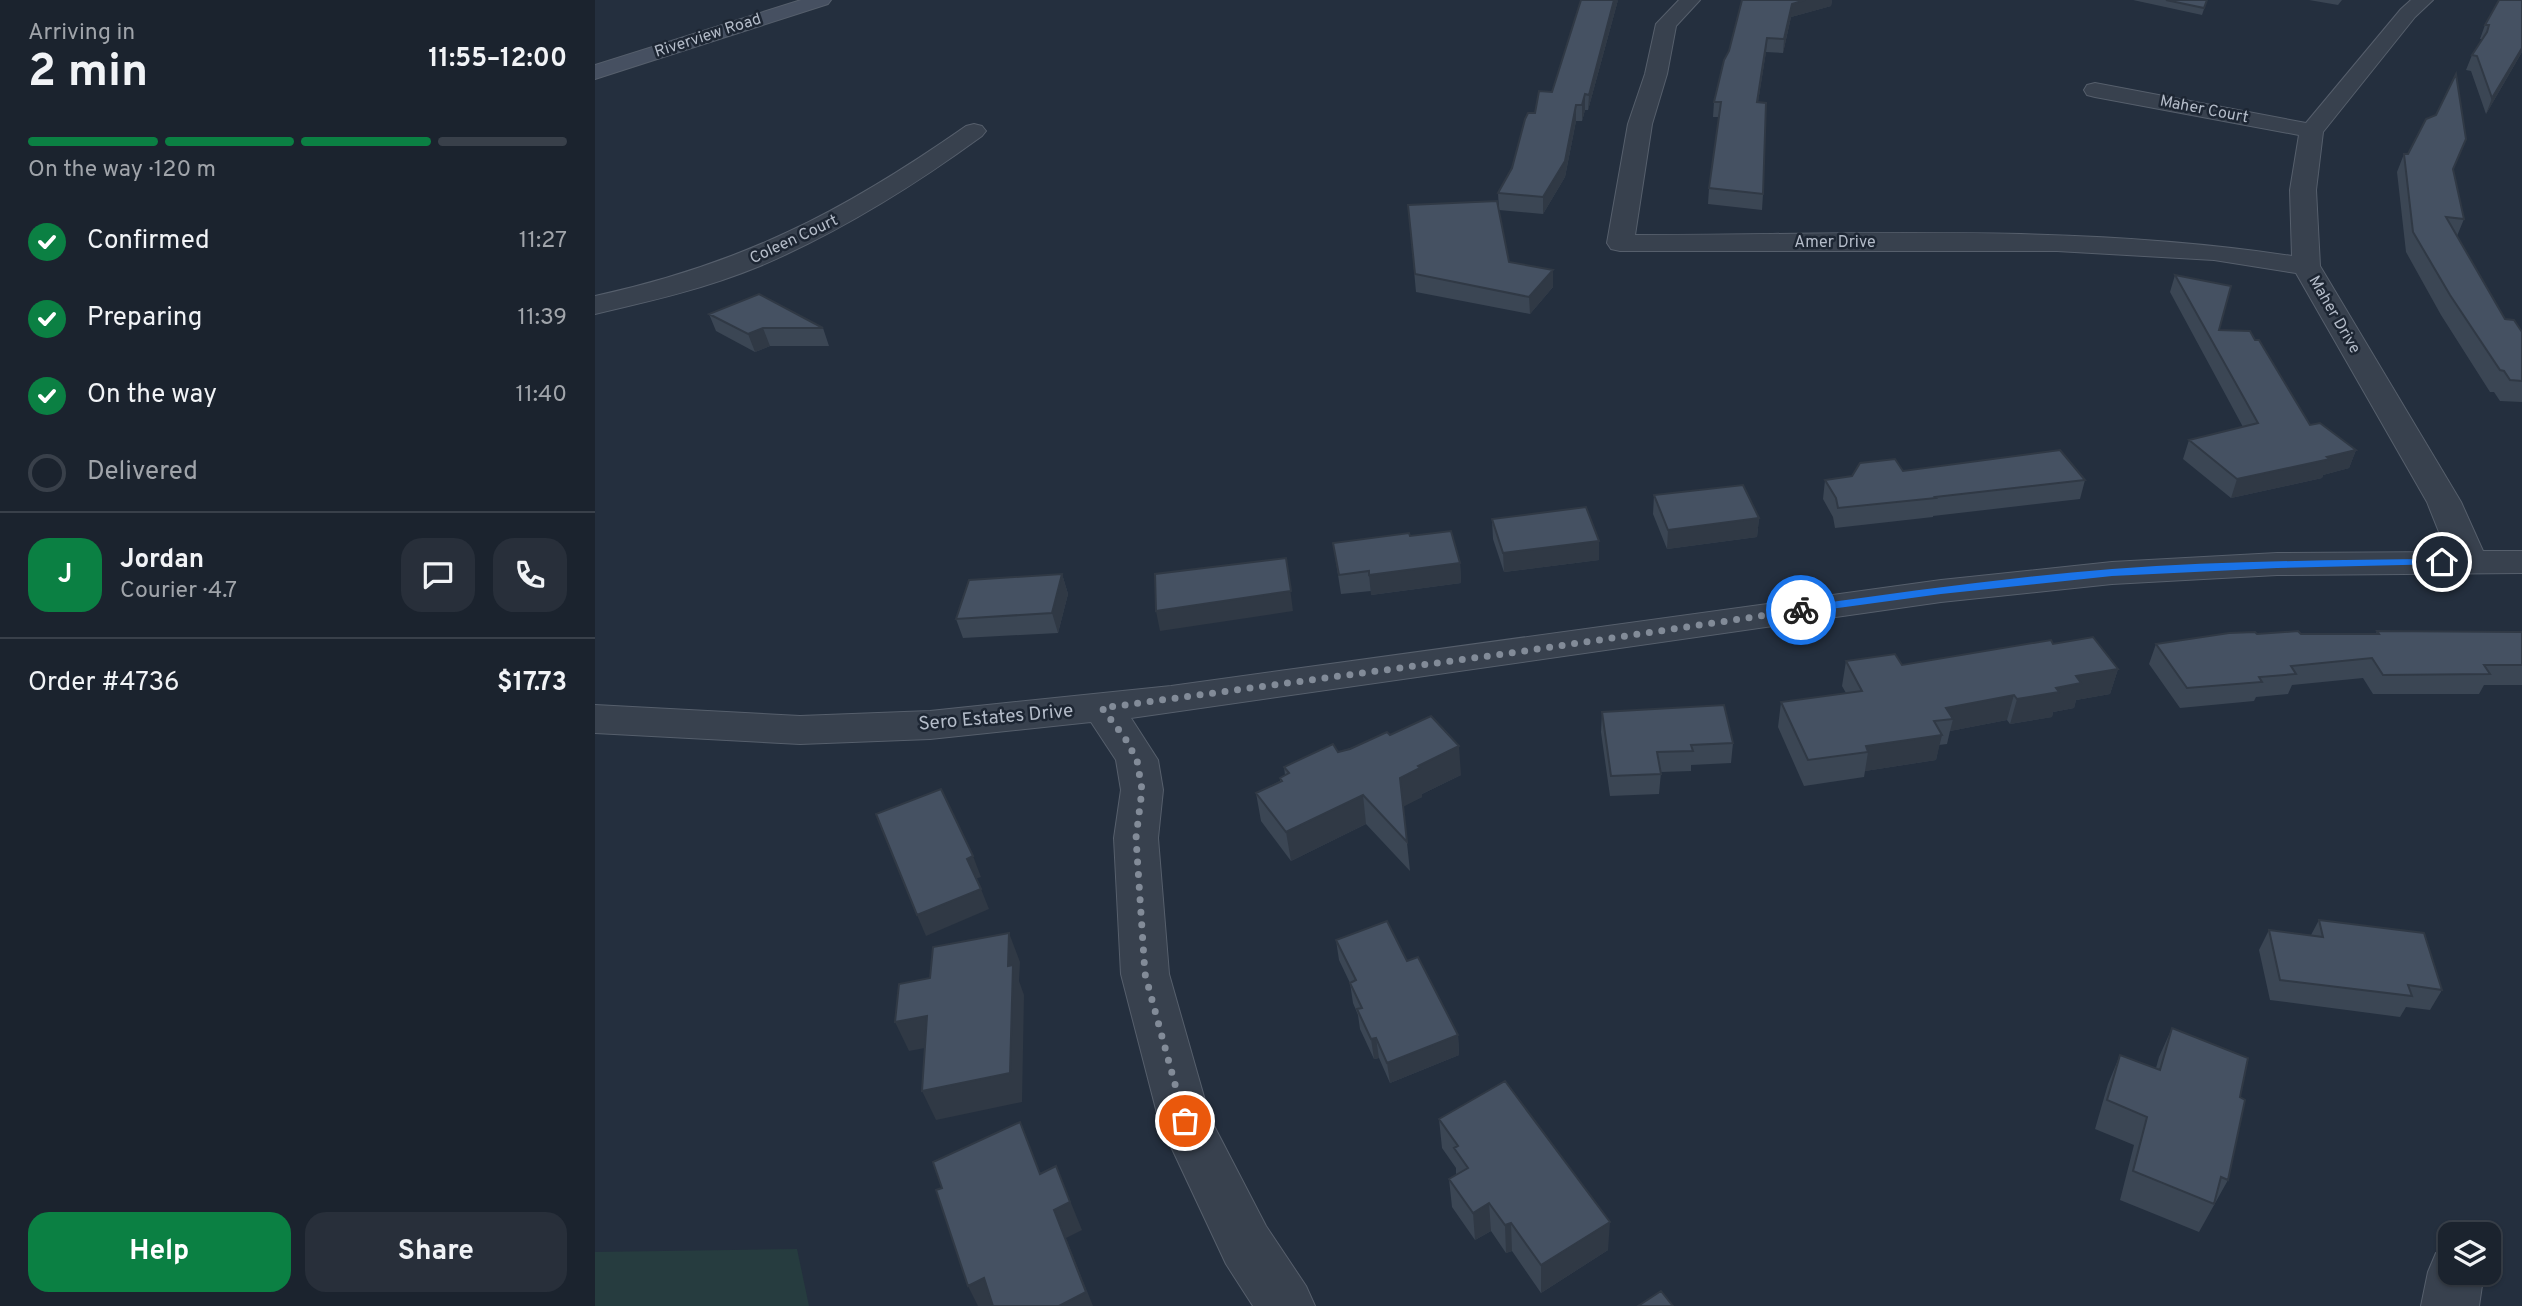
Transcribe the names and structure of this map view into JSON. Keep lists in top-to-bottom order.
{
  "streets": {
    "street": [
      "Riverview Road",
      "Maher Court",
      "Coleen Court",
      "Amer Drive",
      "Maher Drive",
      "Sero Estates Drive"
    ]
  },
  "crossings": [
    ["Maher Court", "Maher Drive"],
    ["Amer Drive", "Maher Drive"],
    ["Maher Drive", "Sero Estates Drive"]
  ],
  "page": {
    "heading": ["2 min", "Arriving in", "11:55–12:00"],
    "panel": [
      "Jordan",
      "Courier · 4.7",
      "Order #4736",
      "$17.73"
    ],
    "bar": "On the way · 120 m",
    "list": [
      ["Confirmed", "11:27"],
      ["Preparing", "11:39"],
      ["On the way", "11:40"],
      "Delivered"
    ],
    "round": "J",
    "buttons": ["Help", "Share"]
  }
}
